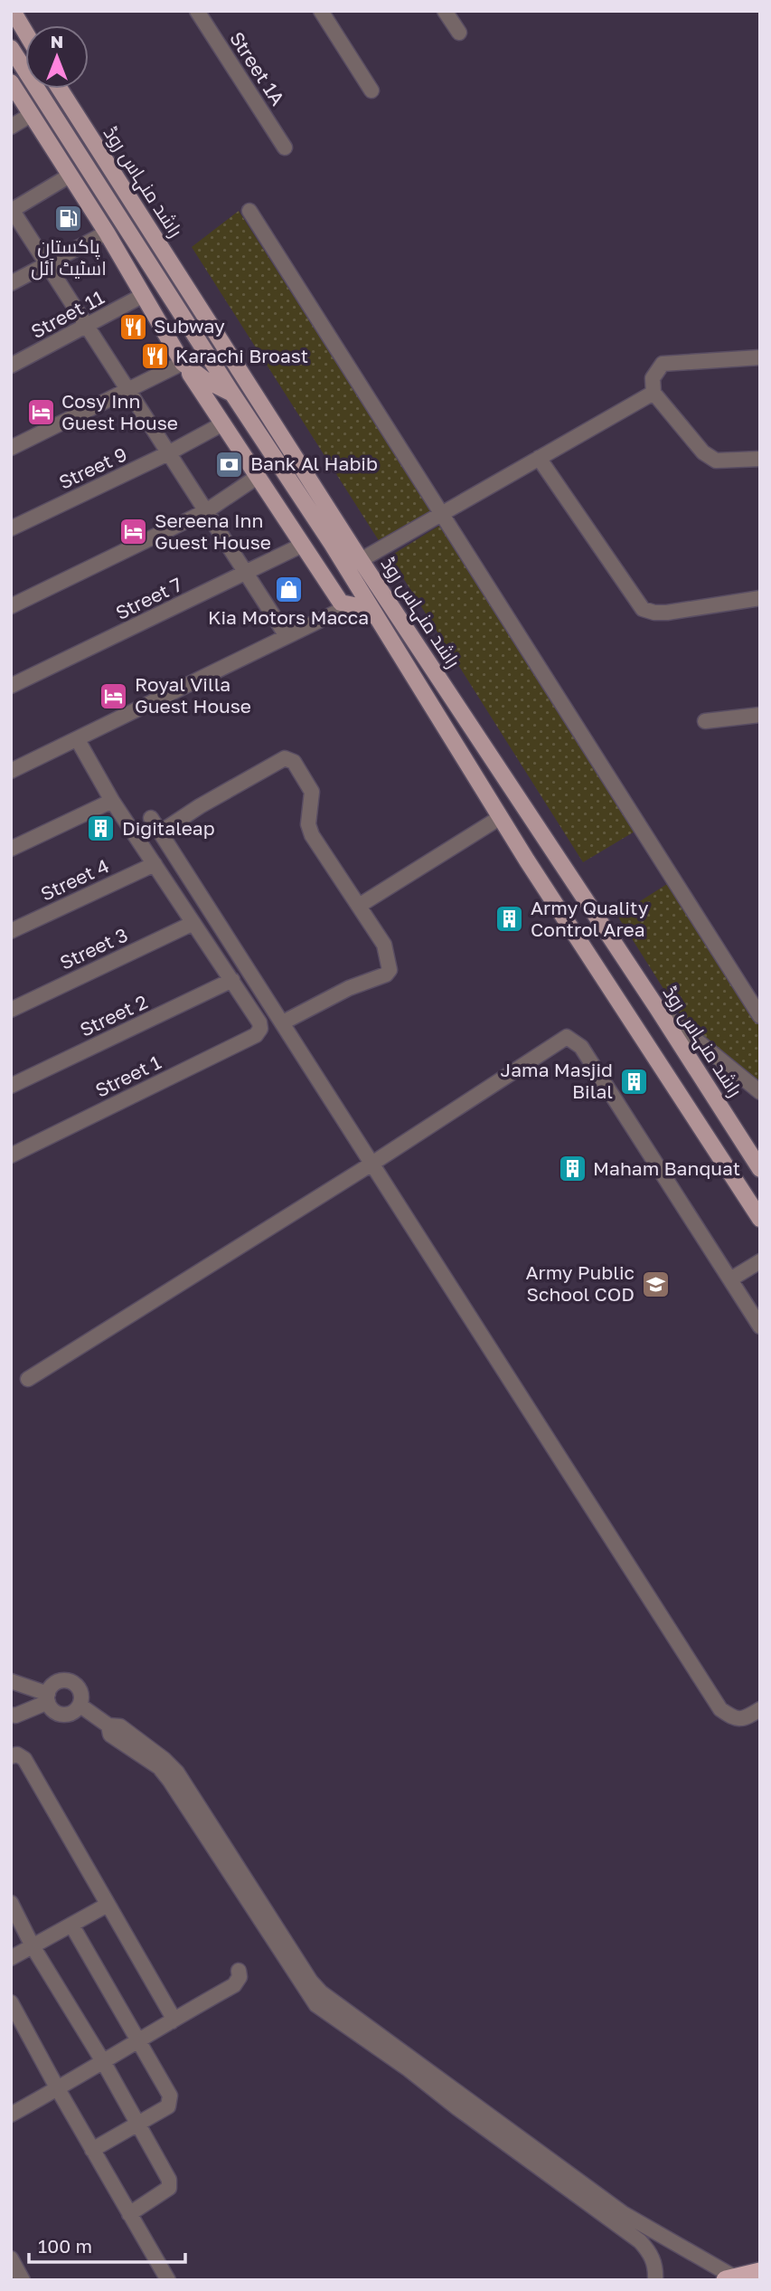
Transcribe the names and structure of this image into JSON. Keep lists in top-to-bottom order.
{
  "streets": {
    "main road": ["راشد منہاس روڈ"],
    "street": [
      "Street 1A",
      "Street 11",
      "Street 9",
      "Street 7",
      "Street 4",
      "Street 3",
      "Street 2",
      "Street 1"
    ]
  },
  "crossings": [
    ["Street 2", "Street 1"]
  ],
  "places": {
    "fuel station": ["پاکستان اسٹیٹ آئل"],
    "restaurant": ["Subway", "Karachi Broast"],
    "hotel": ["Cosy Inn Guest House", "Sereena Inn Guest House", "Royal Villa Guest House"],
    "bank": ["Bank Al Habib"],
    "shop": ["Kia Motors Macca"],
    "building": [
      "Digitaleap",
      "Army Quality Control Area",
      "Jama Masjid Bilal",
      "Maham Banquat"
    ],
    "school or university": ["Army Public School COD"]
  },
  "scale_bar": "100 m",
  "north": "top"
}
